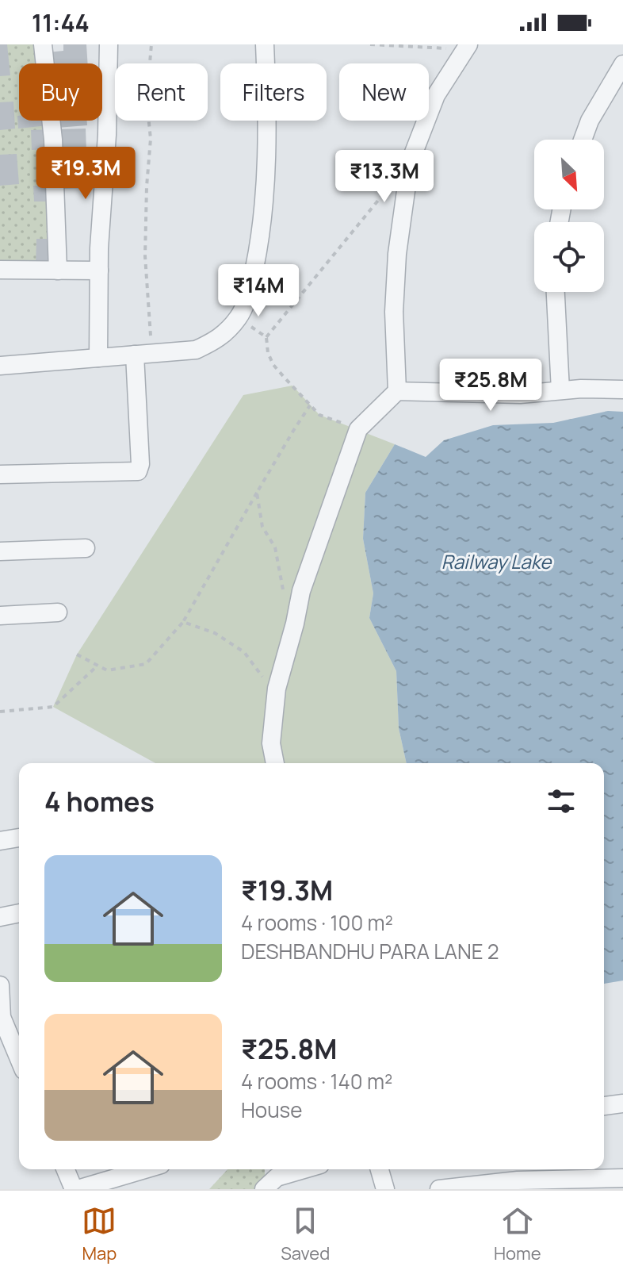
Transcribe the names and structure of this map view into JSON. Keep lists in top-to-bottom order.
{
  "water": ["Railway Lake"],
  "north": "bottom right",
  "page": {
    "status": "11:44",
    "chip": [
      "Buy",
      "Rent",
      "Filters",
      "New"
    ],
    "price": [
      "₹19.3M",
      "₹13.3M",
      "₹14M",
      "₹25.8M"
    ],
    "heading": "4 homes",
    "list": [
      {
        "name": "₹19.3M",
        "note": "4 rooms · 100 m² · DESHBANDHU PARA LANE 2"
      },
      {
        "name": "₹25.8M",
        "note": "4 rooms · 140 m² · House"
      }
    ],
    "tabs": ["Map", "Saved", "Home"]
  }
}
